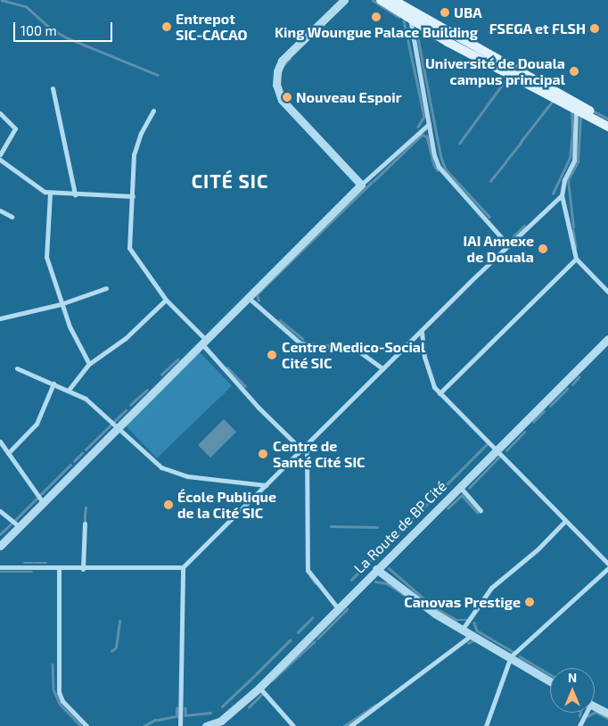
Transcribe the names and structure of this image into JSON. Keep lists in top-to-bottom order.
{
  "streets": {
    "street": ["La Route de BP Cité"]
  },
  "districts": ["CITÉ SIC"],
  "places": [
    "UBA",
    "King Woungue Palace Building",
    "Entrepot SIC-CACAO",
    "FSEGA et FLSH",
    "Université de Douala campus principal",
    "Nouveau Espoir",
    "IAI Annexe de Douala",
    "Centre Medico-Social Cité SIC",
    "Centre de Santé Cité SIC",
    "École Publique de la Cité SIC",
    "Canovas Prestige"
  ],
  "scale_bar": "100 m",
  "north": "top"
}
